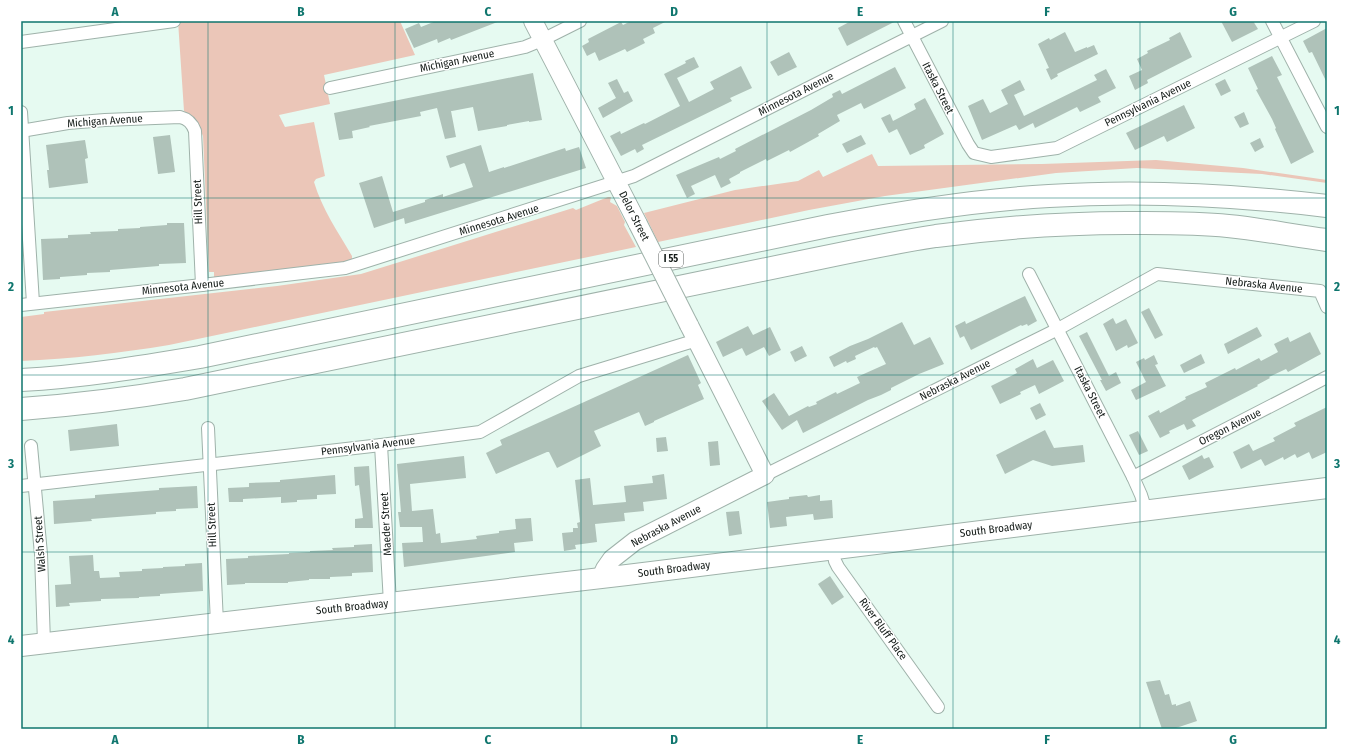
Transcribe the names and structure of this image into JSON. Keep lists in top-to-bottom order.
{
  "streets": {
    "highway": ["I 55"],
    "main road": ["South Broadway"],
    "street": [
      "Michigan Avenue",
      "Itaska Street",
      "Minnesota Avenue",
      "Pennsylvania Avenue",
      "Hill Street",
      "Delor Street",
      "Nebraska Avenue",
      "Oregon Avenue",
      "Maeder Street",
      "Walsh Street",
      "River Bluff Place"
    ]
  },
  "crossings": [
    ["Michigan Avenue", "Hill Street"],
    ["Michigan Avenue", "Delor Street"],
    ["Itaska Street", "Minnesota Avenue"],
    ["Itaska Street", "Pennsylvania Avenue"],
    ["Itaska Street", "Nebraska Avenue"],
    ["Itaska Street", "Oregon Avenue"],
    ["Itaska Street", "South Broadway"],
    ["Minnesota Avenue", "Hill Street"],
    ["Minnesota Avenue", "Delor Street"],
    ["Pennsylvania Avenue", "Hill Street"],
    ["Pennsylvania Avenue", "Delor Street"],
    ["Pennsylvania Avenue", "Maeder Street"],
    ["Pennsylvania Avenue", "Walsh Street"],
    ["Hill Street", "South Broadway"],
    ["Delor Street", "Nebraska Avenue"],
    ["Nebraska Avenue", "South Broadway"],
    ["Maeder Street", "South Broadway"],
    ["South Broadway", "Walsh Street"],
    ["South Broadway", "River Bluff Place"]
  ],
  "grid": {
    "columns": [
      "A",
      "B",
      "C",
      "D",
      "E",
      "F",
      "G"
    ],
    "rows": [
      "1",
      "2",
      "3",
      "4"
    ]
  }
}
